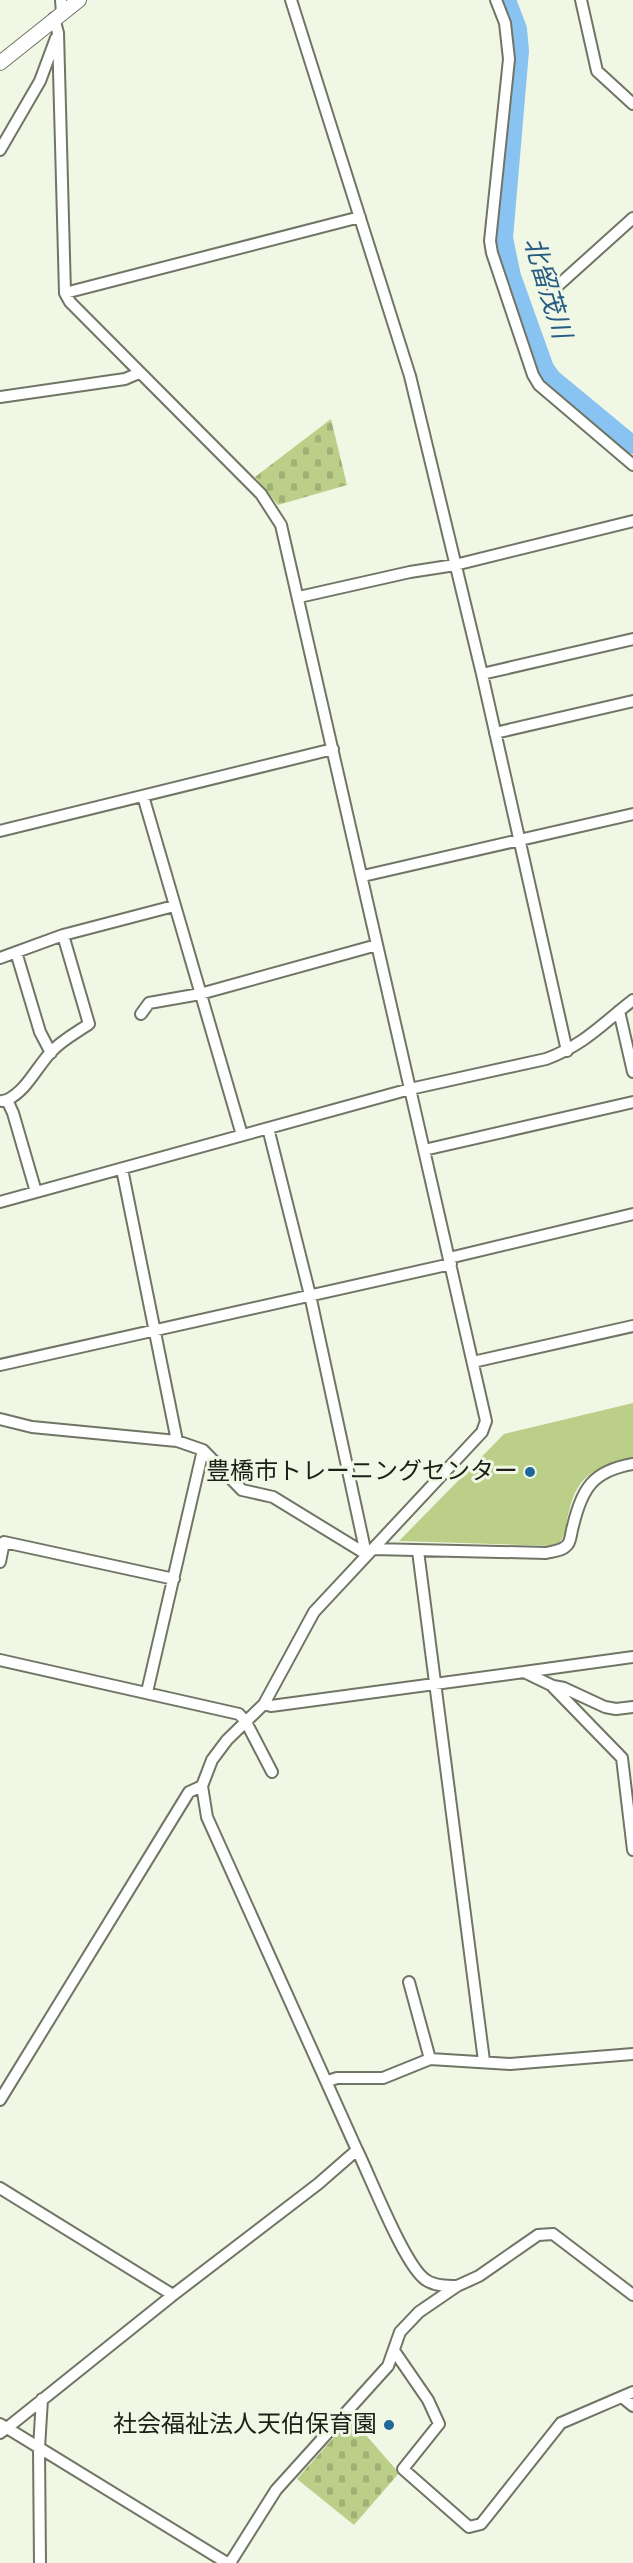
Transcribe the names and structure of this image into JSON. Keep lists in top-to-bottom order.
{
  "water": ["北留茂川"],
  "places": ["豊橋市トレーニングセンター", "社会福祉法人天伯保育園"]
}
